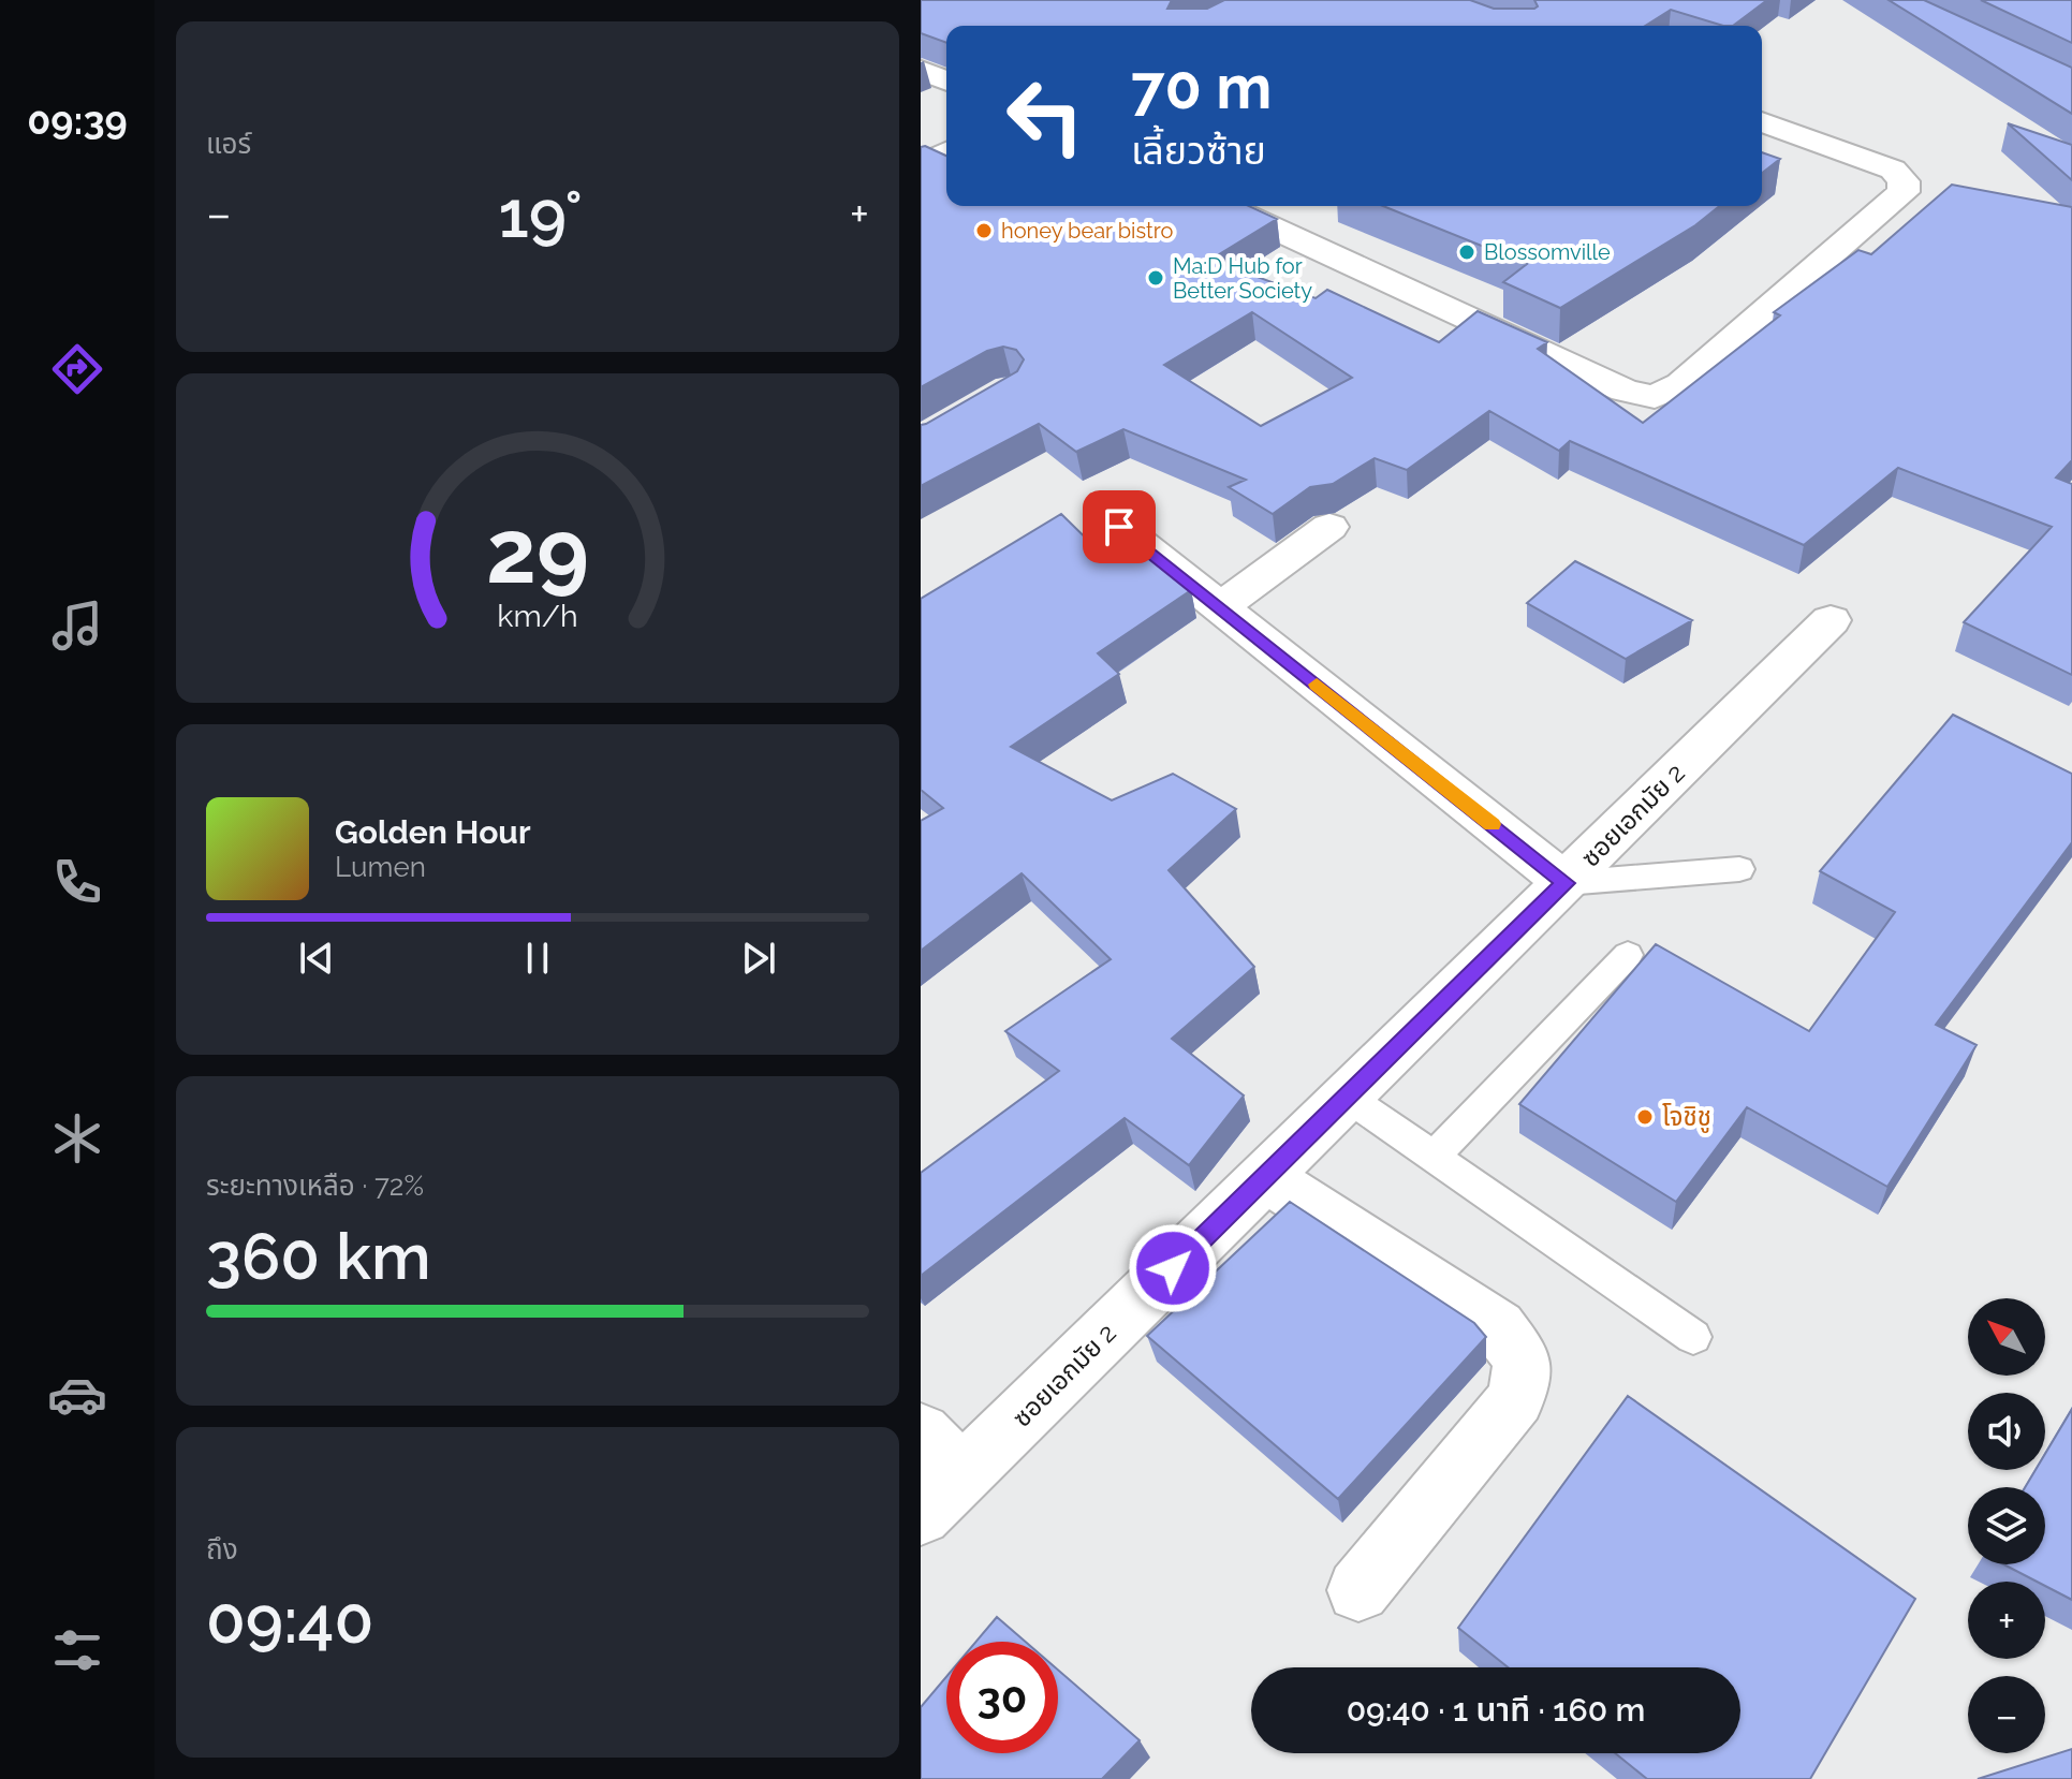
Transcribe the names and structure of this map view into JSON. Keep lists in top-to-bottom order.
{
  "streets": {
    "street": ["ซอยเอกมัย 2"]
  },
  "places": [
    "honey bear bistro",
    "Blossomville",
    "Ma:D Hub for Better Society",
    "โจชิชู"
  ],
  "north": "top left",
  "page": {
    "tabs": "09:39",
    "tile": [
      "แอร์",
      ["ระยะทางเหลือ · 72%", "360 km"],
      ["ถึง", "09:40"]
    ],
    "turn": ["70 m", "เลี้ยวซ้าย"],
    "heat": ["−", "19°", "+"],
    "song": ["Golden Hour", "Lumen"],
    "map_buttons": ["+", "−"],
    "limit": "30",
    "trip": "09:40 · 1 นาที · 160 m",
    "gauge": ["29", "km/h"]
  }
}
